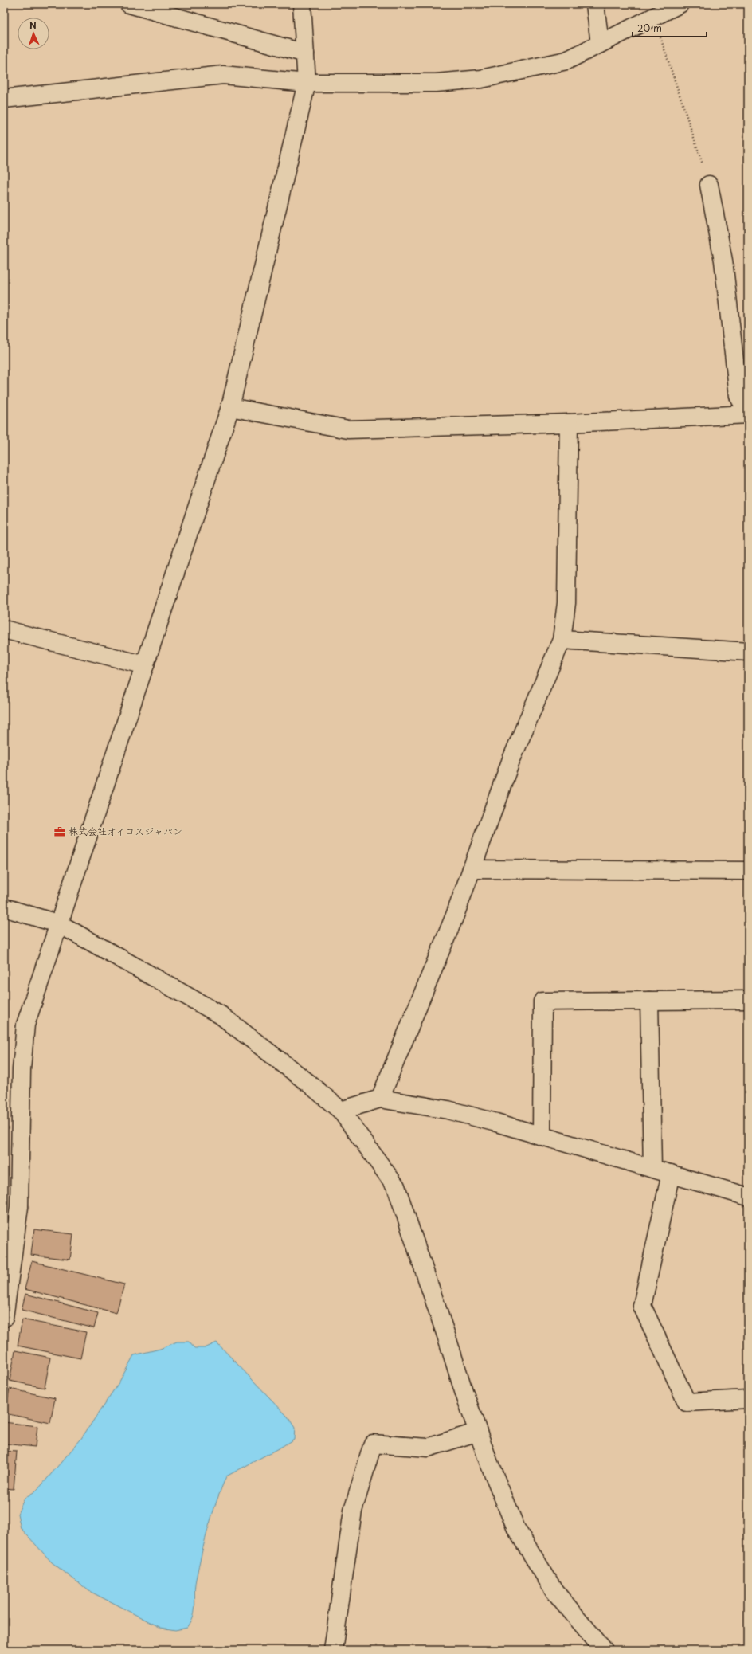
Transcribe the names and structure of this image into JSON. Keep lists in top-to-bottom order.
{
  "places": {
    "office": ["株式会社オイコスジャパン"]
  },
  "scale_bar": "20 m",
  "north": "top"
}
